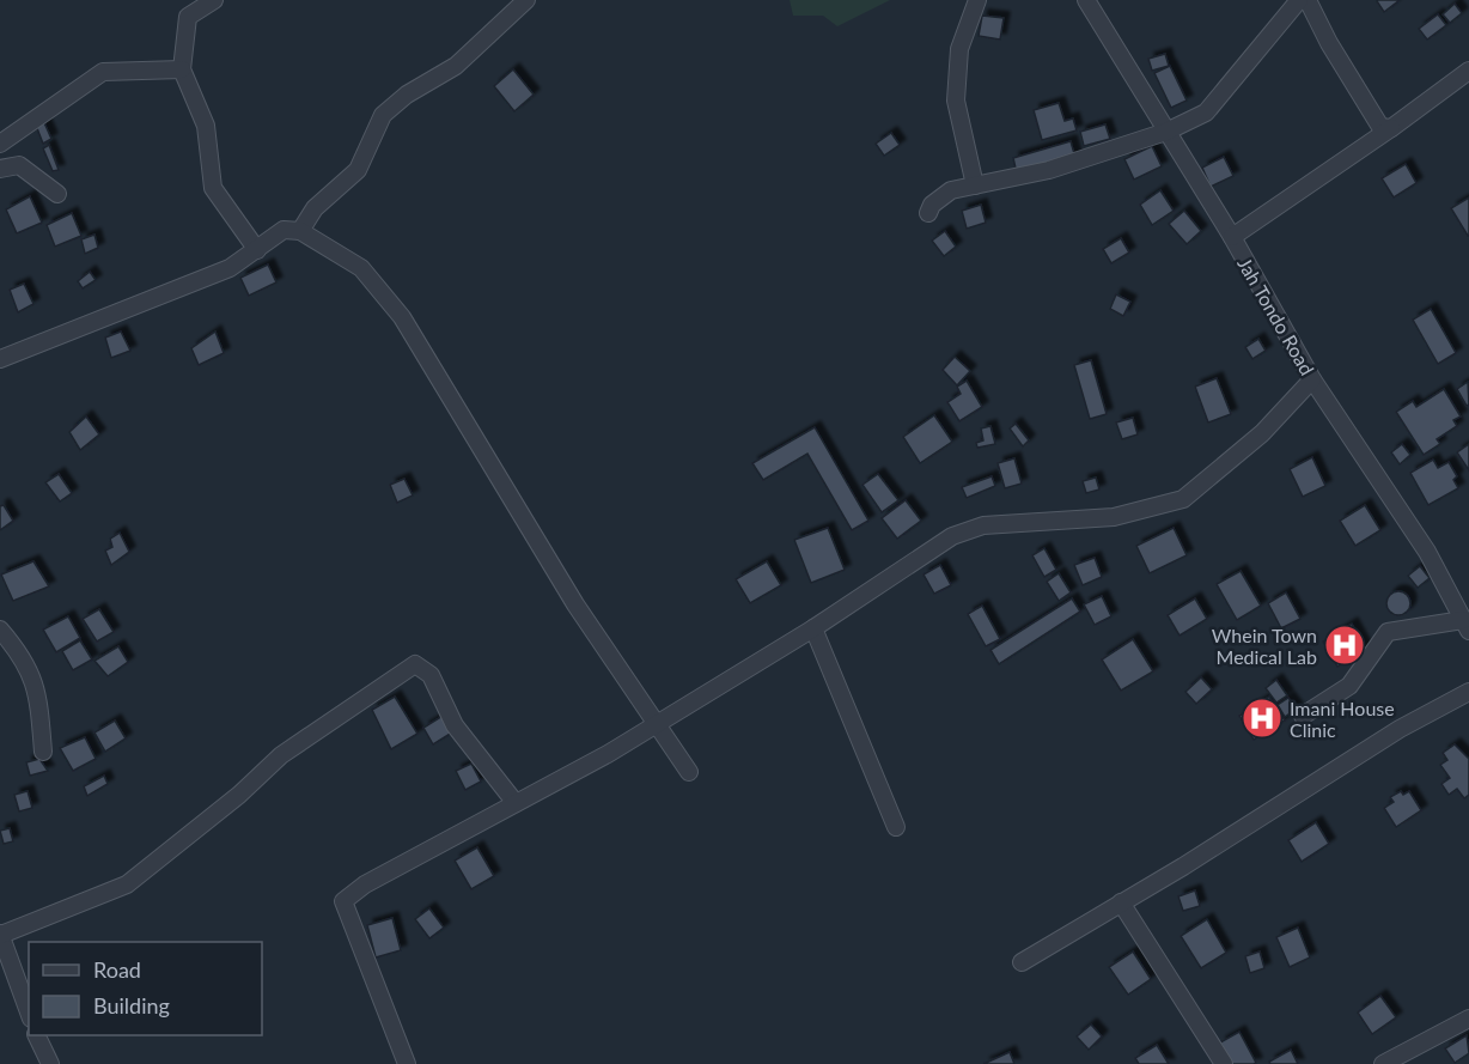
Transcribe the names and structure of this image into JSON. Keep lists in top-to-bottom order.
{
  "streets": {
    "street": ["Jah Tondo Road"]
  },
  "places": {
    "hospital": ["Whein Town Medical Lab", "Imani House Clinic"]
  },
  "legend": ["Road", "Building"]
}
